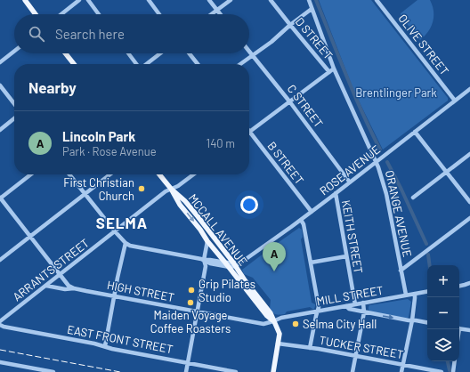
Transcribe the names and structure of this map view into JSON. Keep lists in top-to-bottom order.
{
  "streets": {
    "main road": ["MCCALL AVENUE"],
    "street": [
      "D STREET",
      "OLIVE STREET",
      "C STREET",
      "B STREET",
      "ROSE AVENUE",
      "ORANGE AVENUE",
      "KEITH STREET",
      "ARRANTS STREET",
      "HIGH STREET",
      "MILL STREET",
      "EAST FRONT STREET",
      "TUCKER STREET"
    ]
  },
  "crossings": [
    ["OLIVE STREET", "ROSE AVENUE"],
    ["C STREET", "ROSE AVENUE"],
    ["B STREET", "ROSE AVENUE"],
    ["ROSE AVENUE", "ORANGE AVENUE"],
    ["ROSE AVENUE", "MCCALL AVENUE"],
    ["ROSE AVENUE", "KEITH STREET"],
    ["ORANGE AVENUE", "MILL STREET"],
    ["MCCALL AVENUE", "ARRANTS STREET"],
    ["MCCALL AVENUE", "HIGH STREET"],
    ["MCCALL AVENUE", "MILL STREET"],
    ["KEITH STREET", "MILL STREET"],
    ["ARRANTS STREET", "HIGH STREET"],
    ["HIGH STREET", "MILL STREET"]
  ],
  "districts": ["SELMA"],
  "parks": ["Brentlinger Park"],
  "places": [
    "First Christian Church",
    "Grip Pilates Studio",
    "Maiden Voyage Coffee Roasters",
    "Selma City Hall"
  ],
  "page": {
    "search": "Search here",
    "heading": "Nearby",
    "list": [
      {
        "mark": "A",
        "name": "Lincoln Park",
        "note": "Park · Rose Avenue",
        "value": "140 m"
      }
    ],
    "pins": "A",
    "map_buttons": ["+", "−"]
  }
}
